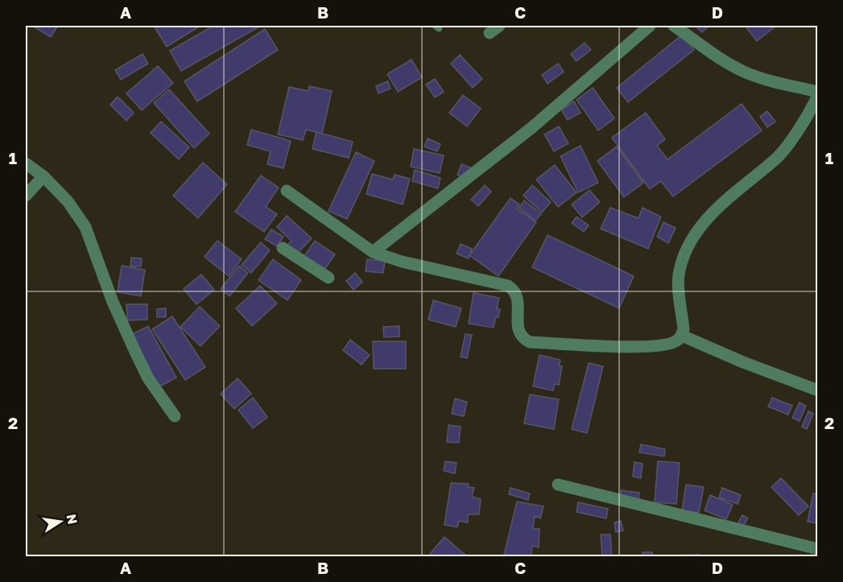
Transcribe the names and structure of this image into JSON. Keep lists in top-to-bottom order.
{
  "north": "right",
  "grid": {
    "columns": [
      "A",
      "B",
      "C",
      "D"
    ],
    "rows": ["1", "2"]
  }
}
